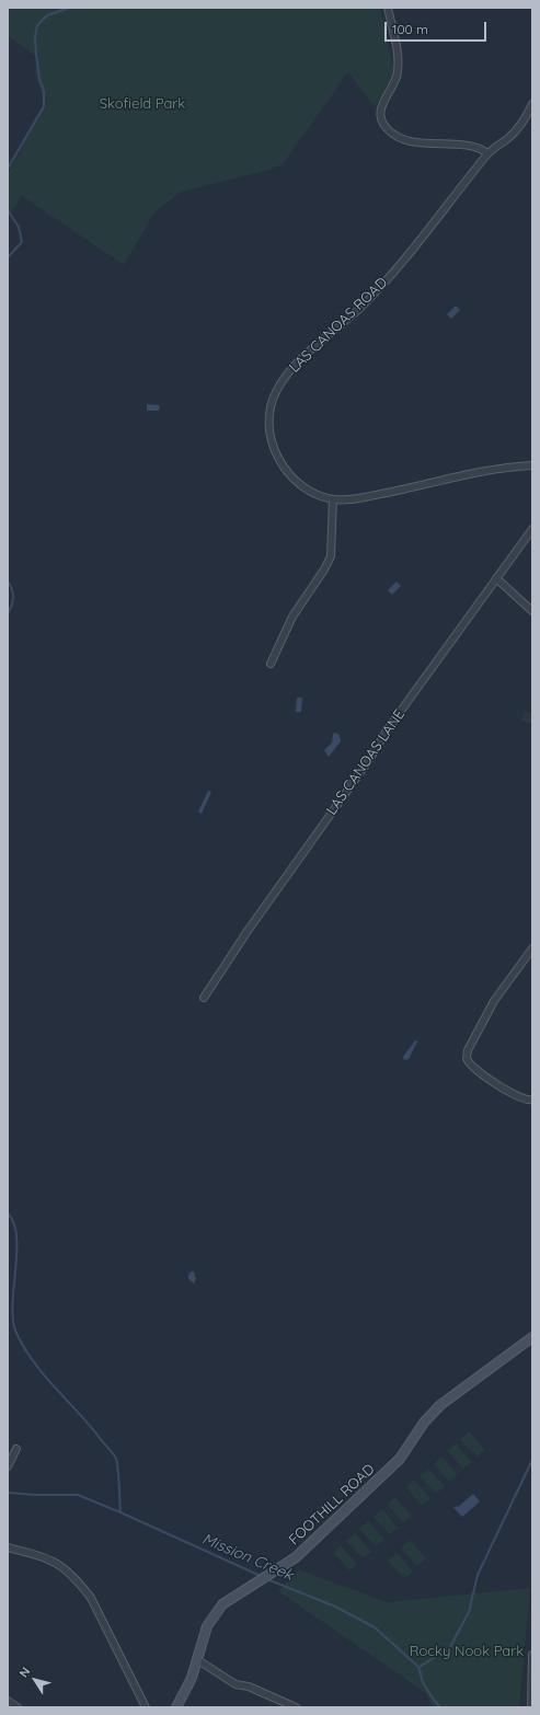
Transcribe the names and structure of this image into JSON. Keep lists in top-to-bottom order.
{
  "streets": {
    "main road": ["FOOTHILL ROAD"],
    "street": ["LAS CANOAS ROAD", "LAS CANOAS LANE"]
  },
  "water": ["Mission Creek"],
  "parks": ["Skofield Park", "Rocky Nook Park"],
  "scale_bar": "100 m",
  "north": "top left"
}
